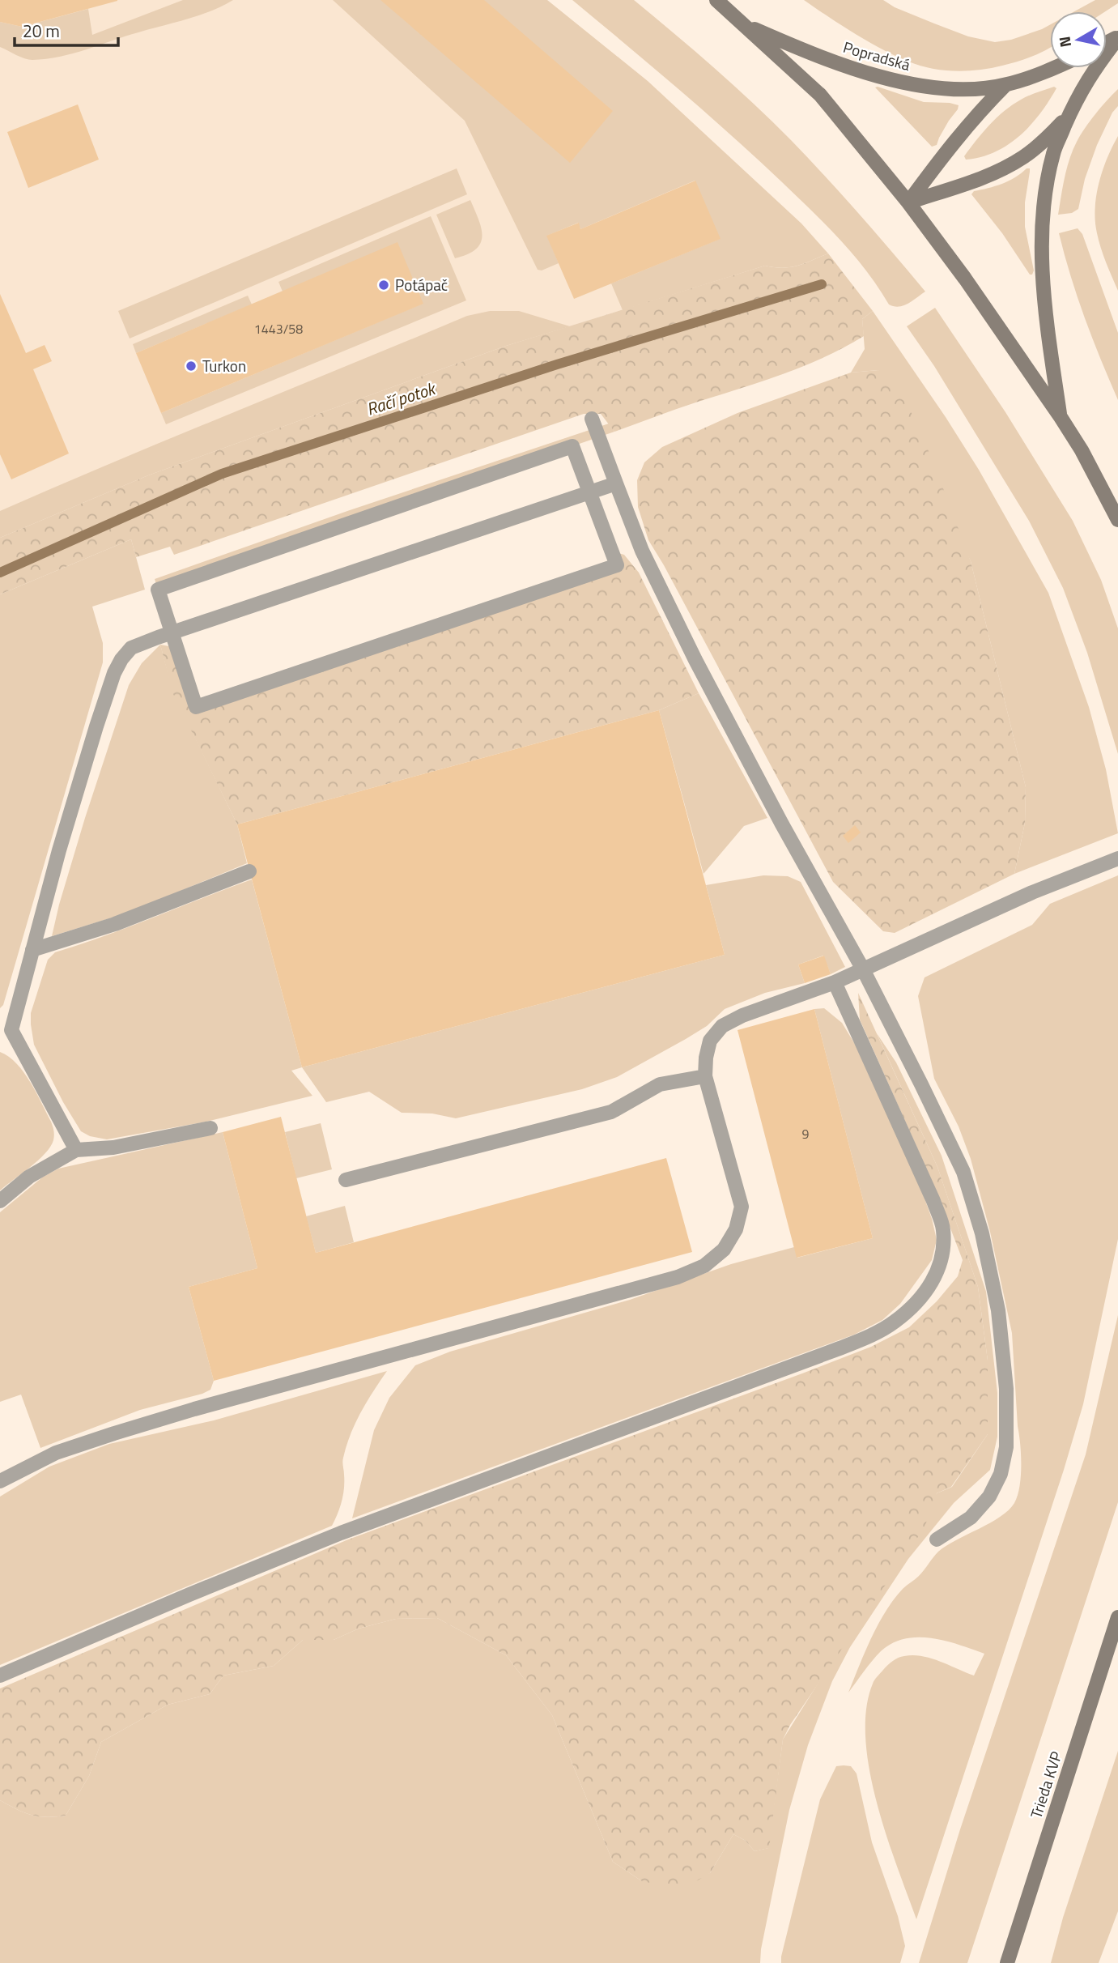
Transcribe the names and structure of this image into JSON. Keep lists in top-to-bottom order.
{
  "streets": {
    "street": ["Popradská", "Trieda KVP"]
  },
  "water": ["Račí potok"],
  "places": ["Potápač", "Turkon"],
  "house_numbers": ["1443/58", "9"],
  "scale_bar": "20 m",
  "north": "left"
}
